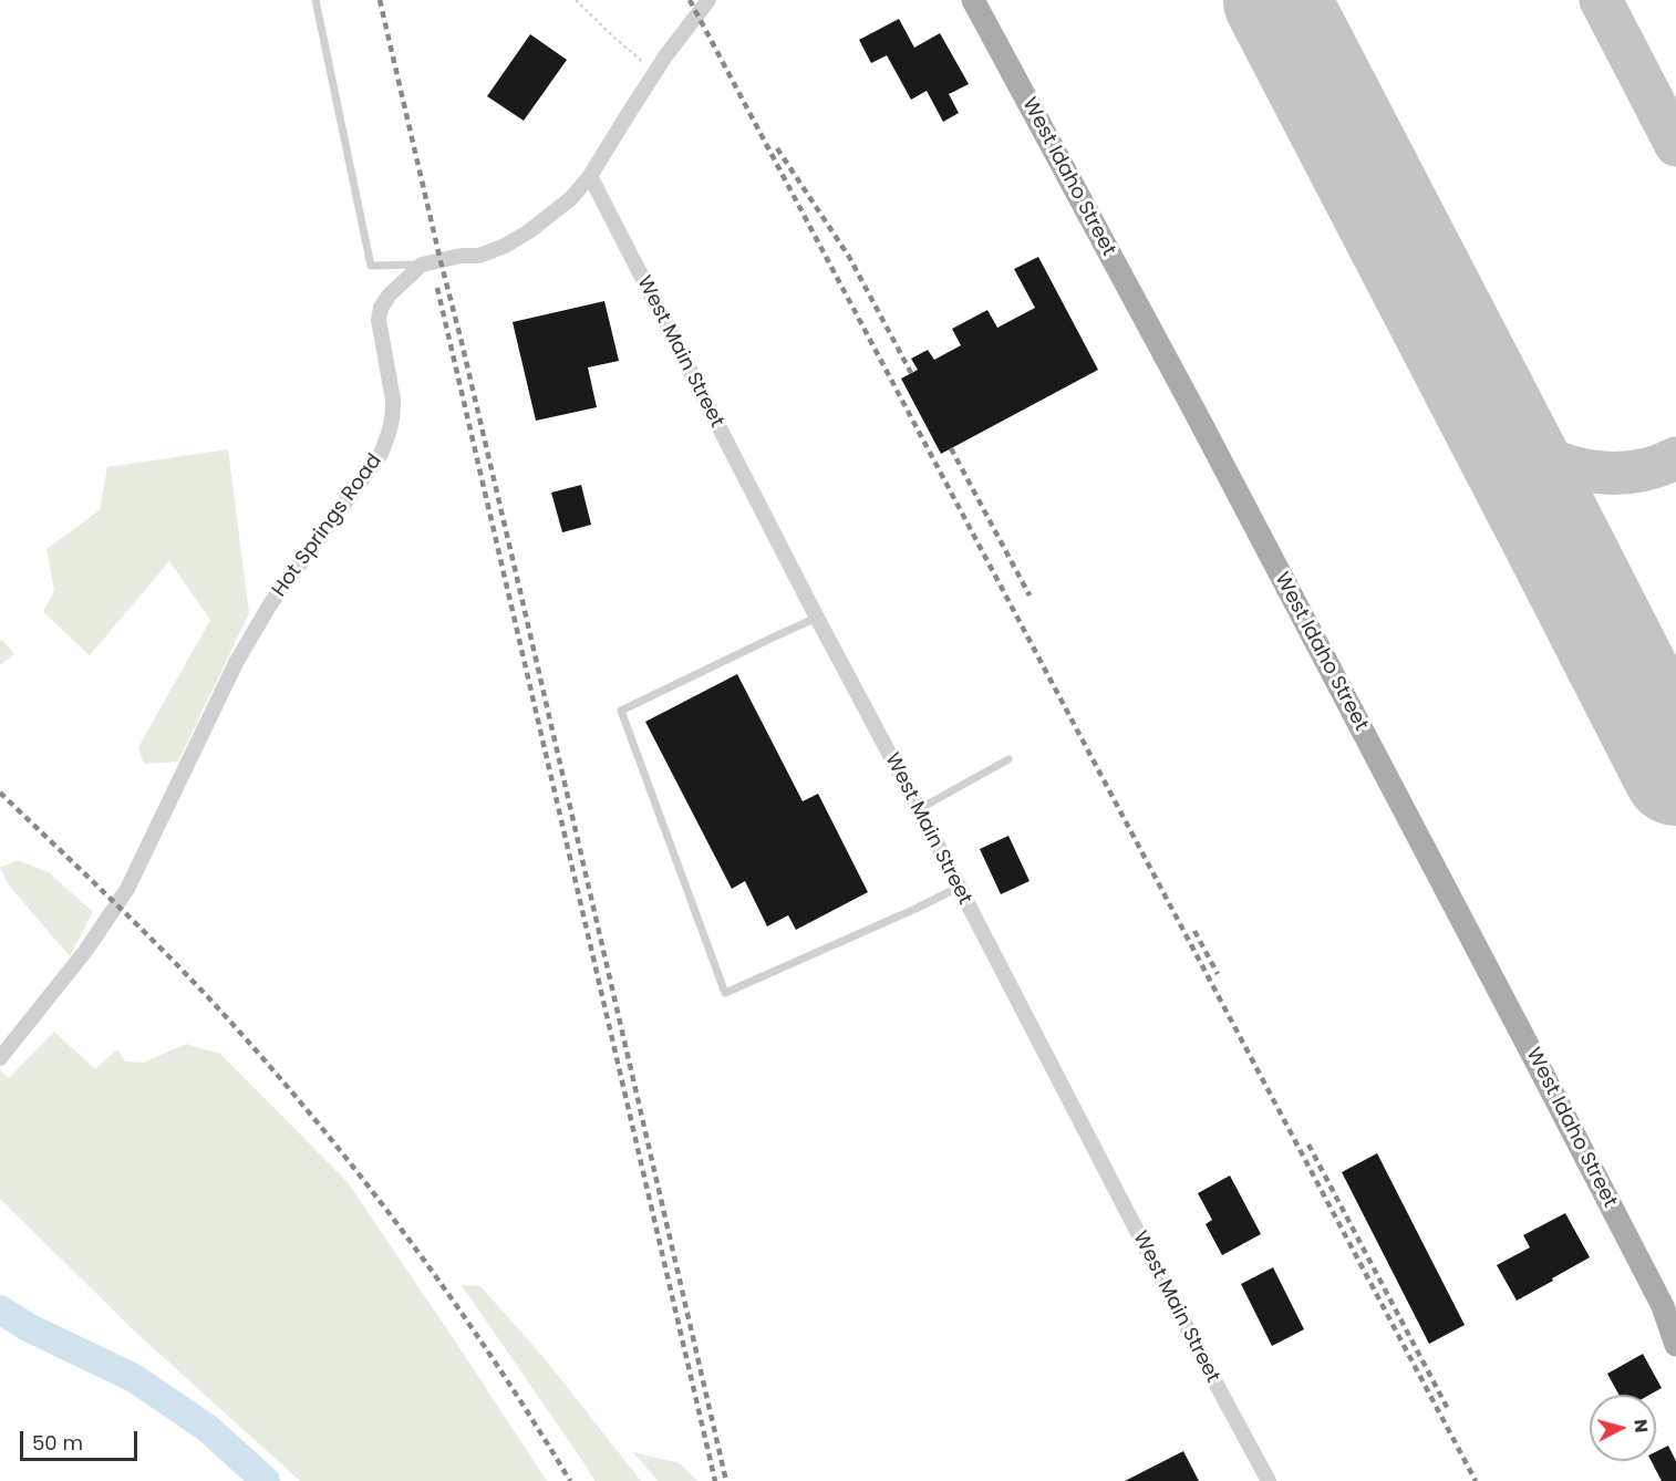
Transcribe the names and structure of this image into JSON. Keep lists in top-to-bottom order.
{
  "streets": {
    "main road": ["West Idaho Street"],
    "street": ["West Main Street", "Hot Springs Road"]
  },
  "scale_bar": "50 m",
  "north": "right"
}
